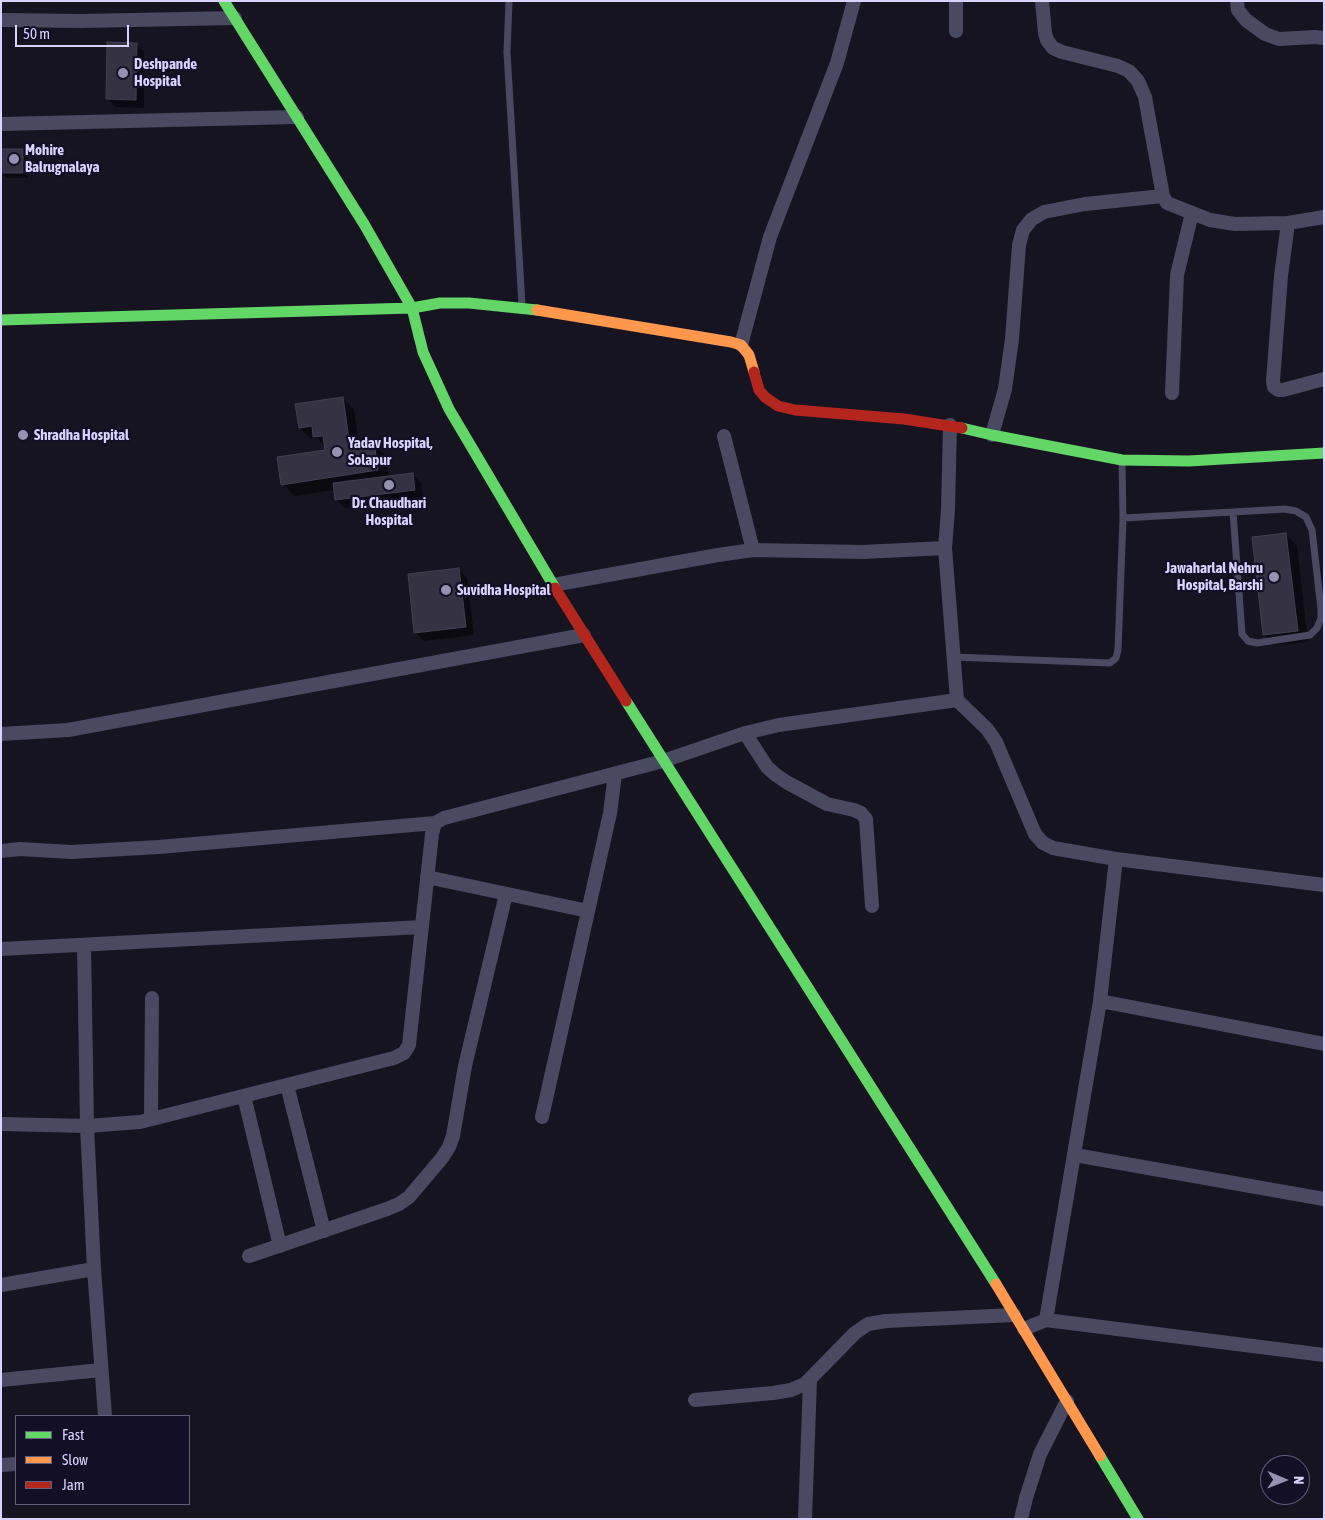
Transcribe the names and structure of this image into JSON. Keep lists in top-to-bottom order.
{
  "places": [
    "Deshpande Hospital",
    "Mohire Balrugnalaya",
    "Shradha Hospital",
    "Yadav Hospital, Solapur",
    "Dr. Chaudhari Hospital",
    "Jawaharlal Nehru Hospital, Barshi",
    "Suvidha Hospital"
  ],
  "legend": ["Fast", "Slow", "Jam"],
  "scale_bar": "50 m",
  "north": "right"
}
